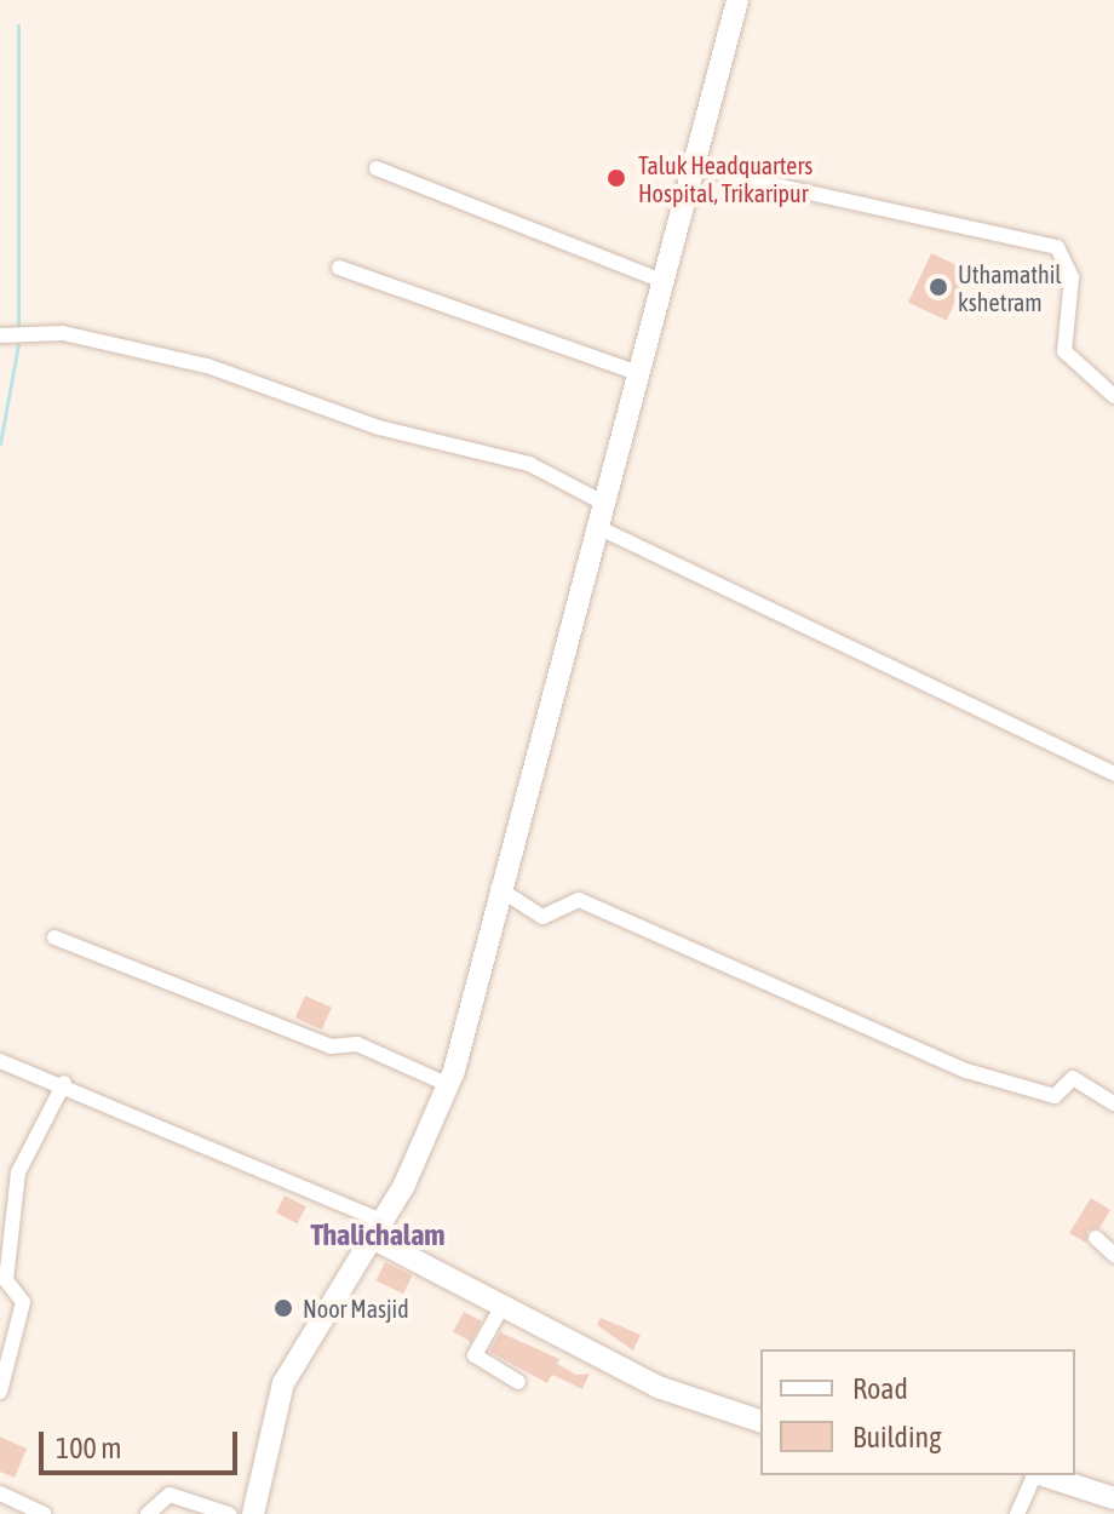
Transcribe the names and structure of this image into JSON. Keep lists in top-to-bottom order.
{
  "districts": ["Thalichalam"],
  "places": ["Taluk Headquarters Hospital, Trikaripur", "Uthamathil kshetram", "Noor Masjid"],
  "legend": ["Road", "Building"],
  "scale_bar": "100 m"
}
